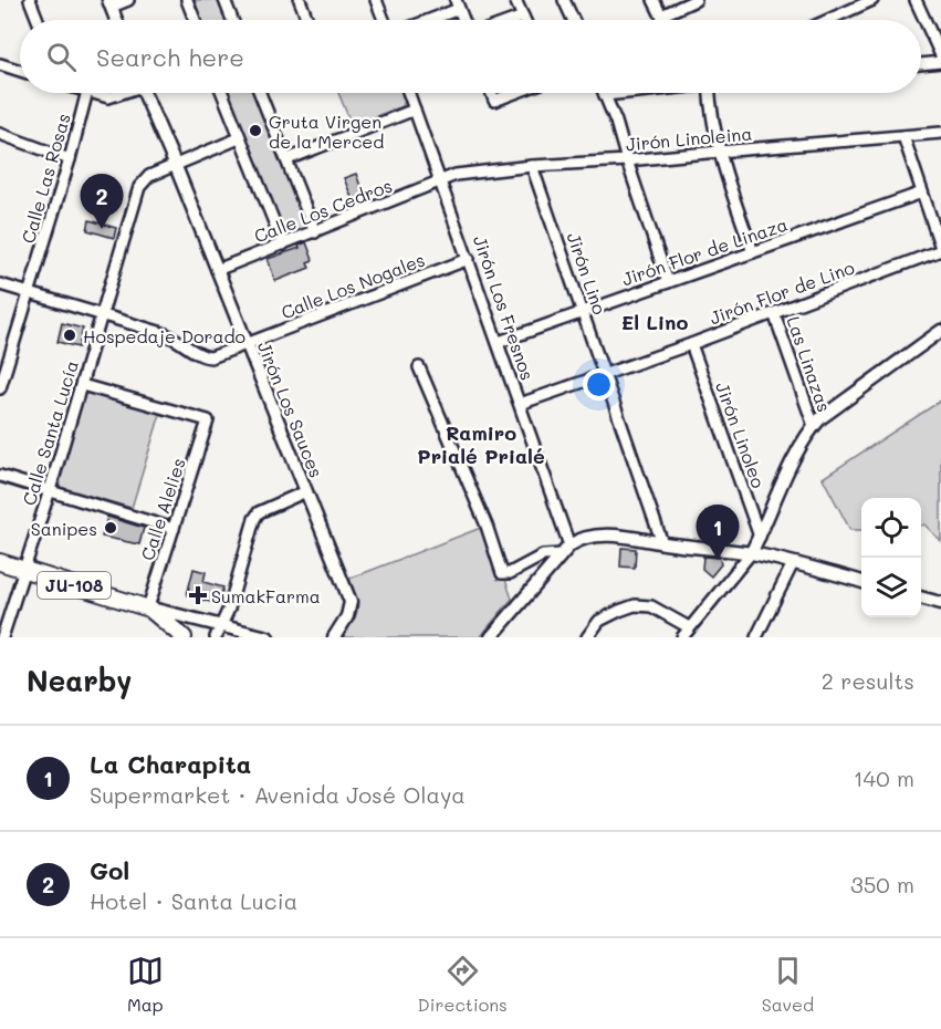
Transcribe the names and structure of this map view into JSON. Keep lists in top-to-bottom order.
{
  "streets": {
    "main road": ["JU-108"],
    "street": [
      "Jirón Linoleina",
      "Calle Las Rosas",
      "Calle Los Cedros",
      "Jirón Flor de Linaza",
      "Jirón Lino",
      "Calle Los Nogales",
      "Jirón Flor de Lino",
      "Jirón Los Fresnos",
      "Las Linazas",
      "Jirón Los Sauces",
      "Calle Santa Lucía",
      "Jirón Linoleo",
      "Calle Alelies"
    ]
  },
  "crossings": [
    ["Jirón Linoleina", "Calle Los Cedros"],
    ["Jirón Linoleina", "Jirón Lino"],
    ["Jirón Linoleina", "Jirón Los Fresnos"],
    ["Calle Las Rosas", "Calle Los Nogales"],
    ["Calle Los Cedros", "Jirón Los Fresnos"],
    ["Calle Los Cedros", "Jirón Los Sauces"],
    ["Jirón Flor de Linaza", "Jirón Lino"],
    ["Jirón Flor de Linaza", "Jirón Los Fresnos"],
    ["Jirón Lino", "Jirón Flor de Lino"],
    ["Calle Los Nogales", "Jirón Los Fresnos"],
    ["Calle Los Nogales", "Jirón Los Sauces"],
    ["Calle Los Nogales", "Calle Santa Lucía"],
    ["Jirón Flor de Lino", "Jirón Los Fresnos"],
    ["Jirón Flor de Lino", "Las Linazas"],
    ["Jirón Flor de Lino", "Jirón Linoleo"],
    ["Jirón Los Sauces", "Calle Santa Lucía"],
    ["Calle Santa Lucía", "Calle Alelies"],
    ["Calle Santa Lucía", "JU-108"],
    ["Calle Alelies", "JU-108"]
  ],
  "districts": ["El Lino", "Ramiro Prialé Prialé"],
  "places": {
    "other": ["Gruta Virgen de la Merced", "Hospedaje Dorado", "Sanipes"],
    "health": ["SumakFarma"]
  },
  "page": {
    "search": "Search here",
    "pins": ["2", "1"],
    "heading": ["Nearby", "2 results"],
    "list": [
      {
        "mark": "1",
        "name": "La Charapita",
        "note": "Supermarket · Avenida José Olaya",
        "value": "140 m"
      },
      {
        "mark": "2",
        "name": "Gol",
        "note": "Hotel · Santa Lucia",
        "value": "350 m"
      }
    ],
    "nav": ["Map", "Directions", "Saved"]
  }
}
